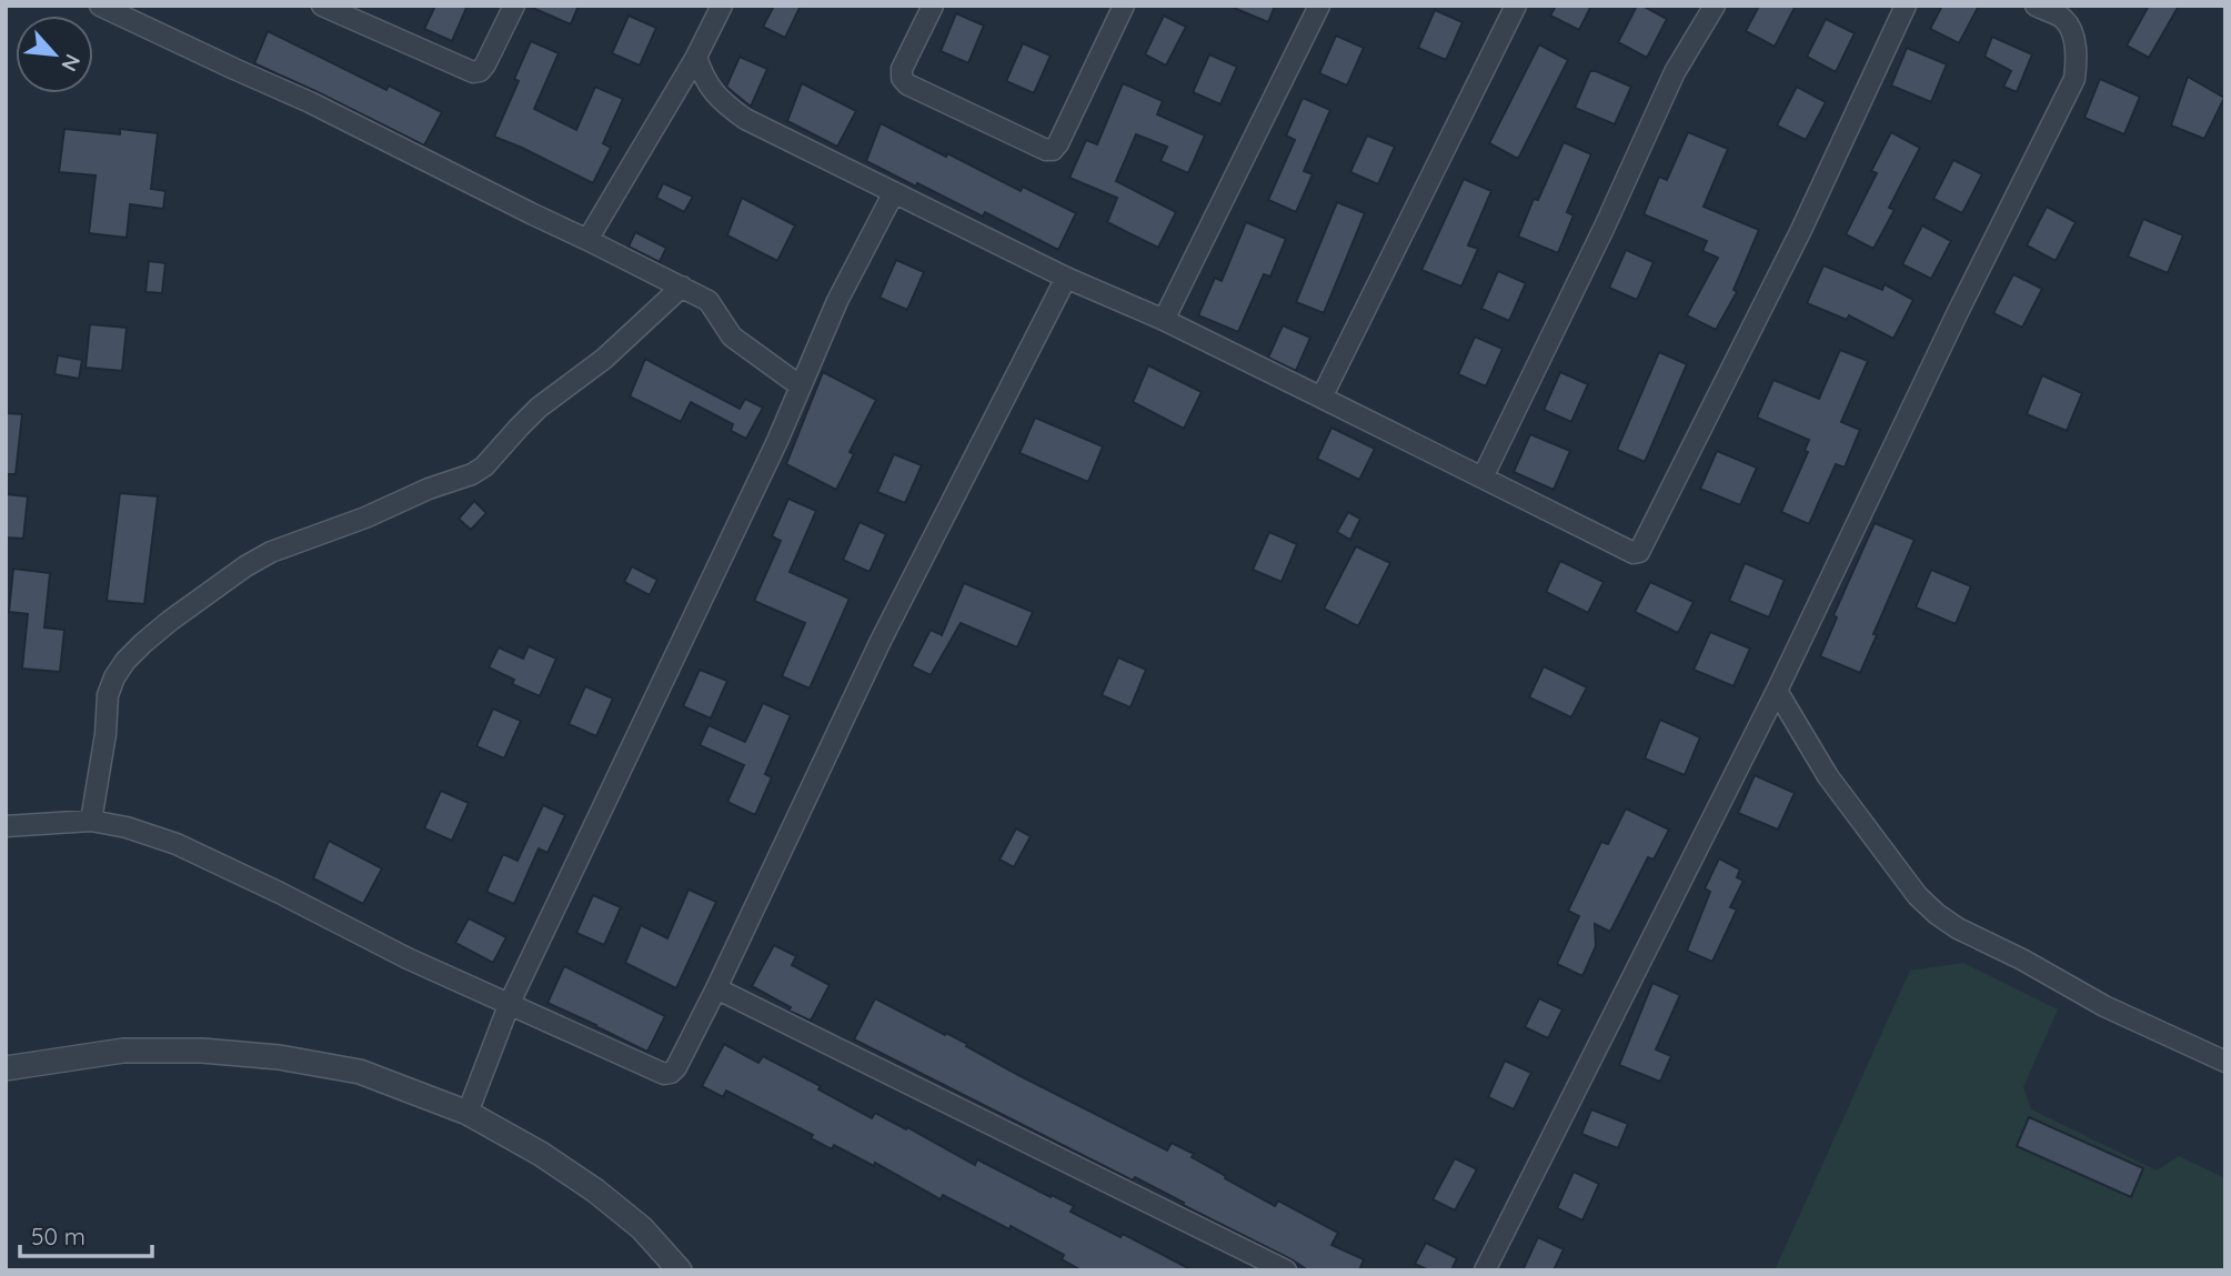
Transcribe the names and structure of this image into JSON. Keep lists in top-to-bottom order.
{
  "scale_bar": "50 m",
  "north": "bottom right"
}
